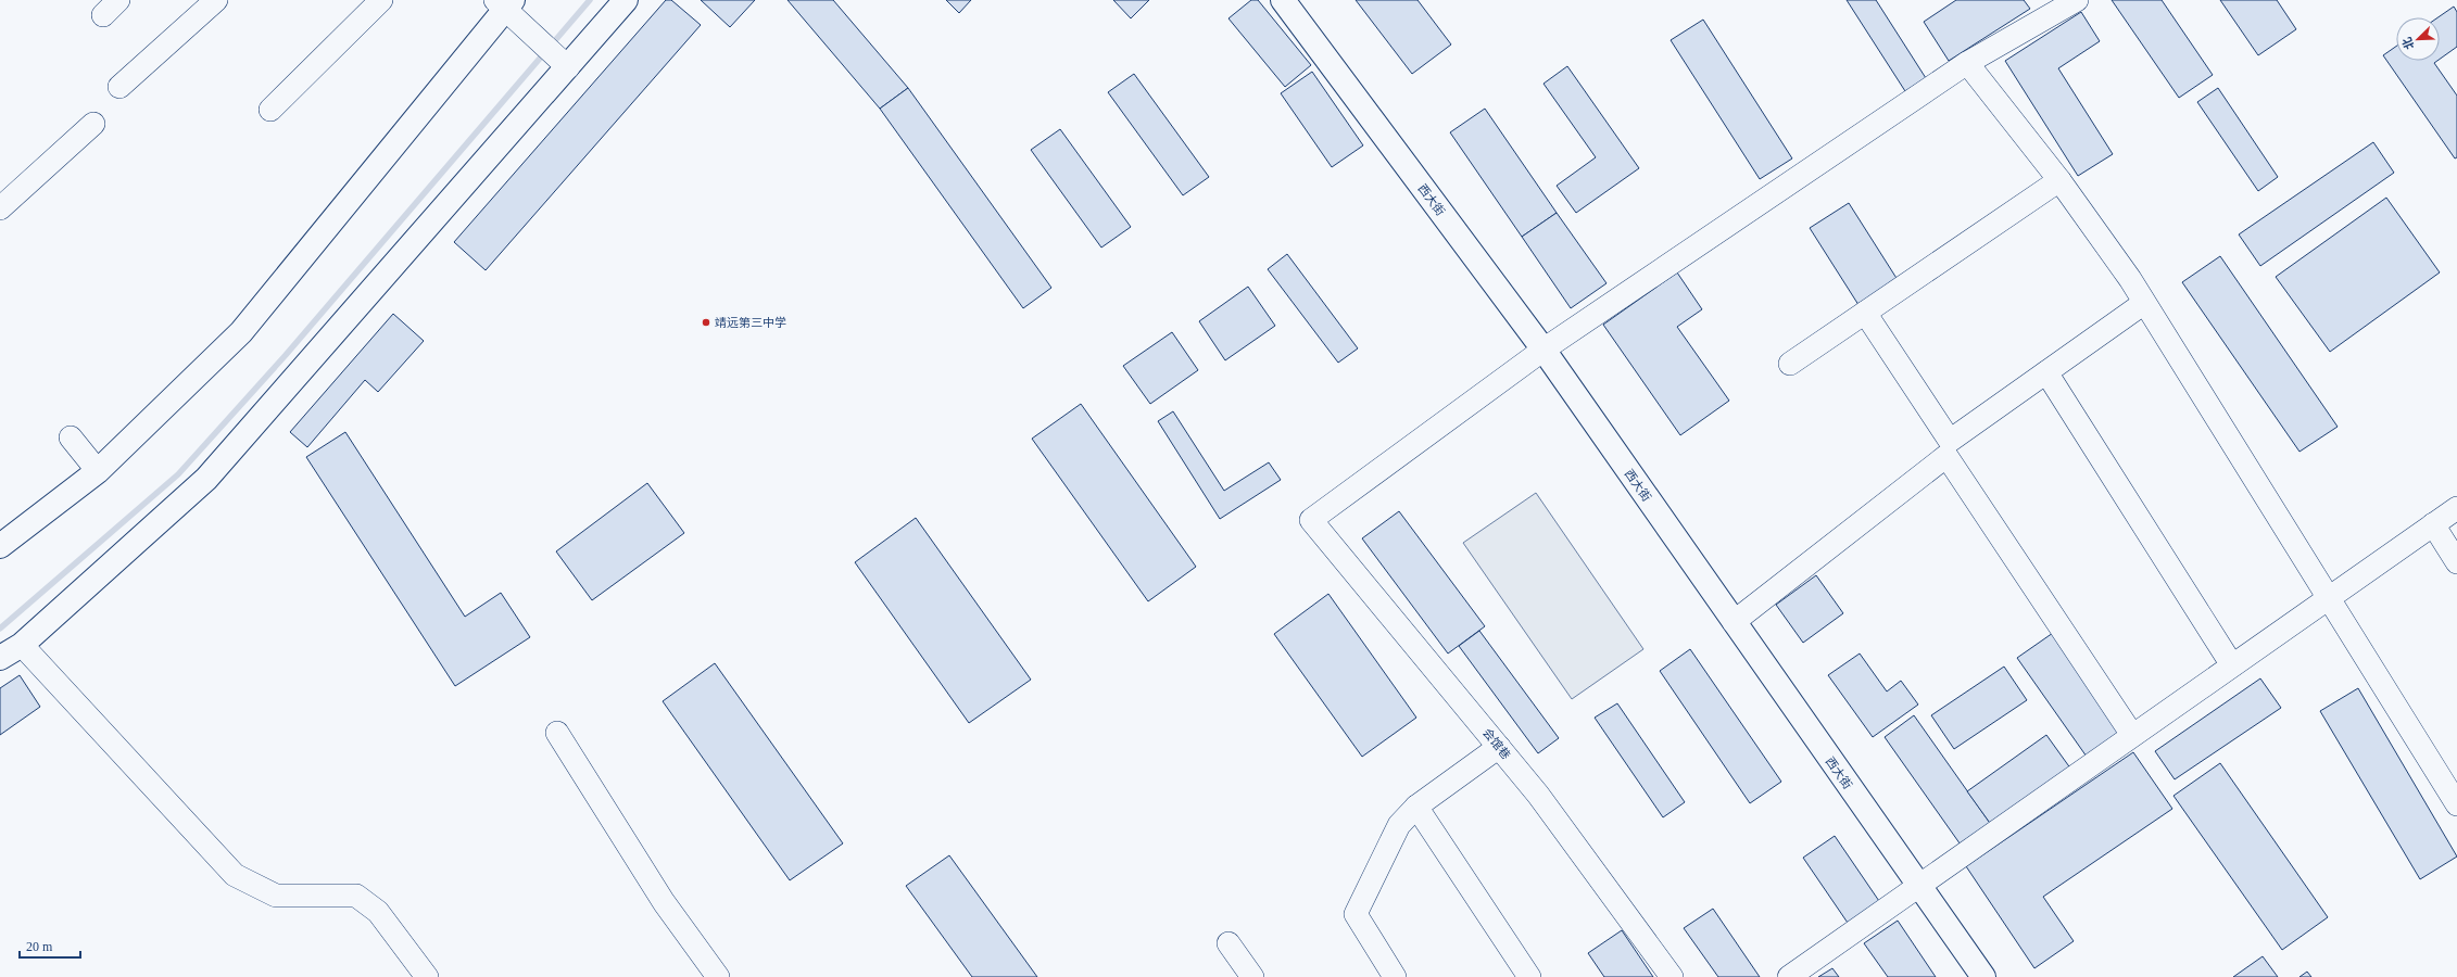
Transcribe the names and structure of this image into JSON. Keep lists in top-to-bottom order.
{
  "streets": {
    "main road": ["西大街"],
    "street": ["会馆巷"]
  },
  "crossings": [
    ["西大街", "会馆巷"]
  ],
  "places": ["靖远第三中学"],
  "scale_bar": "20 m",
  "north": "bottom left"
}
